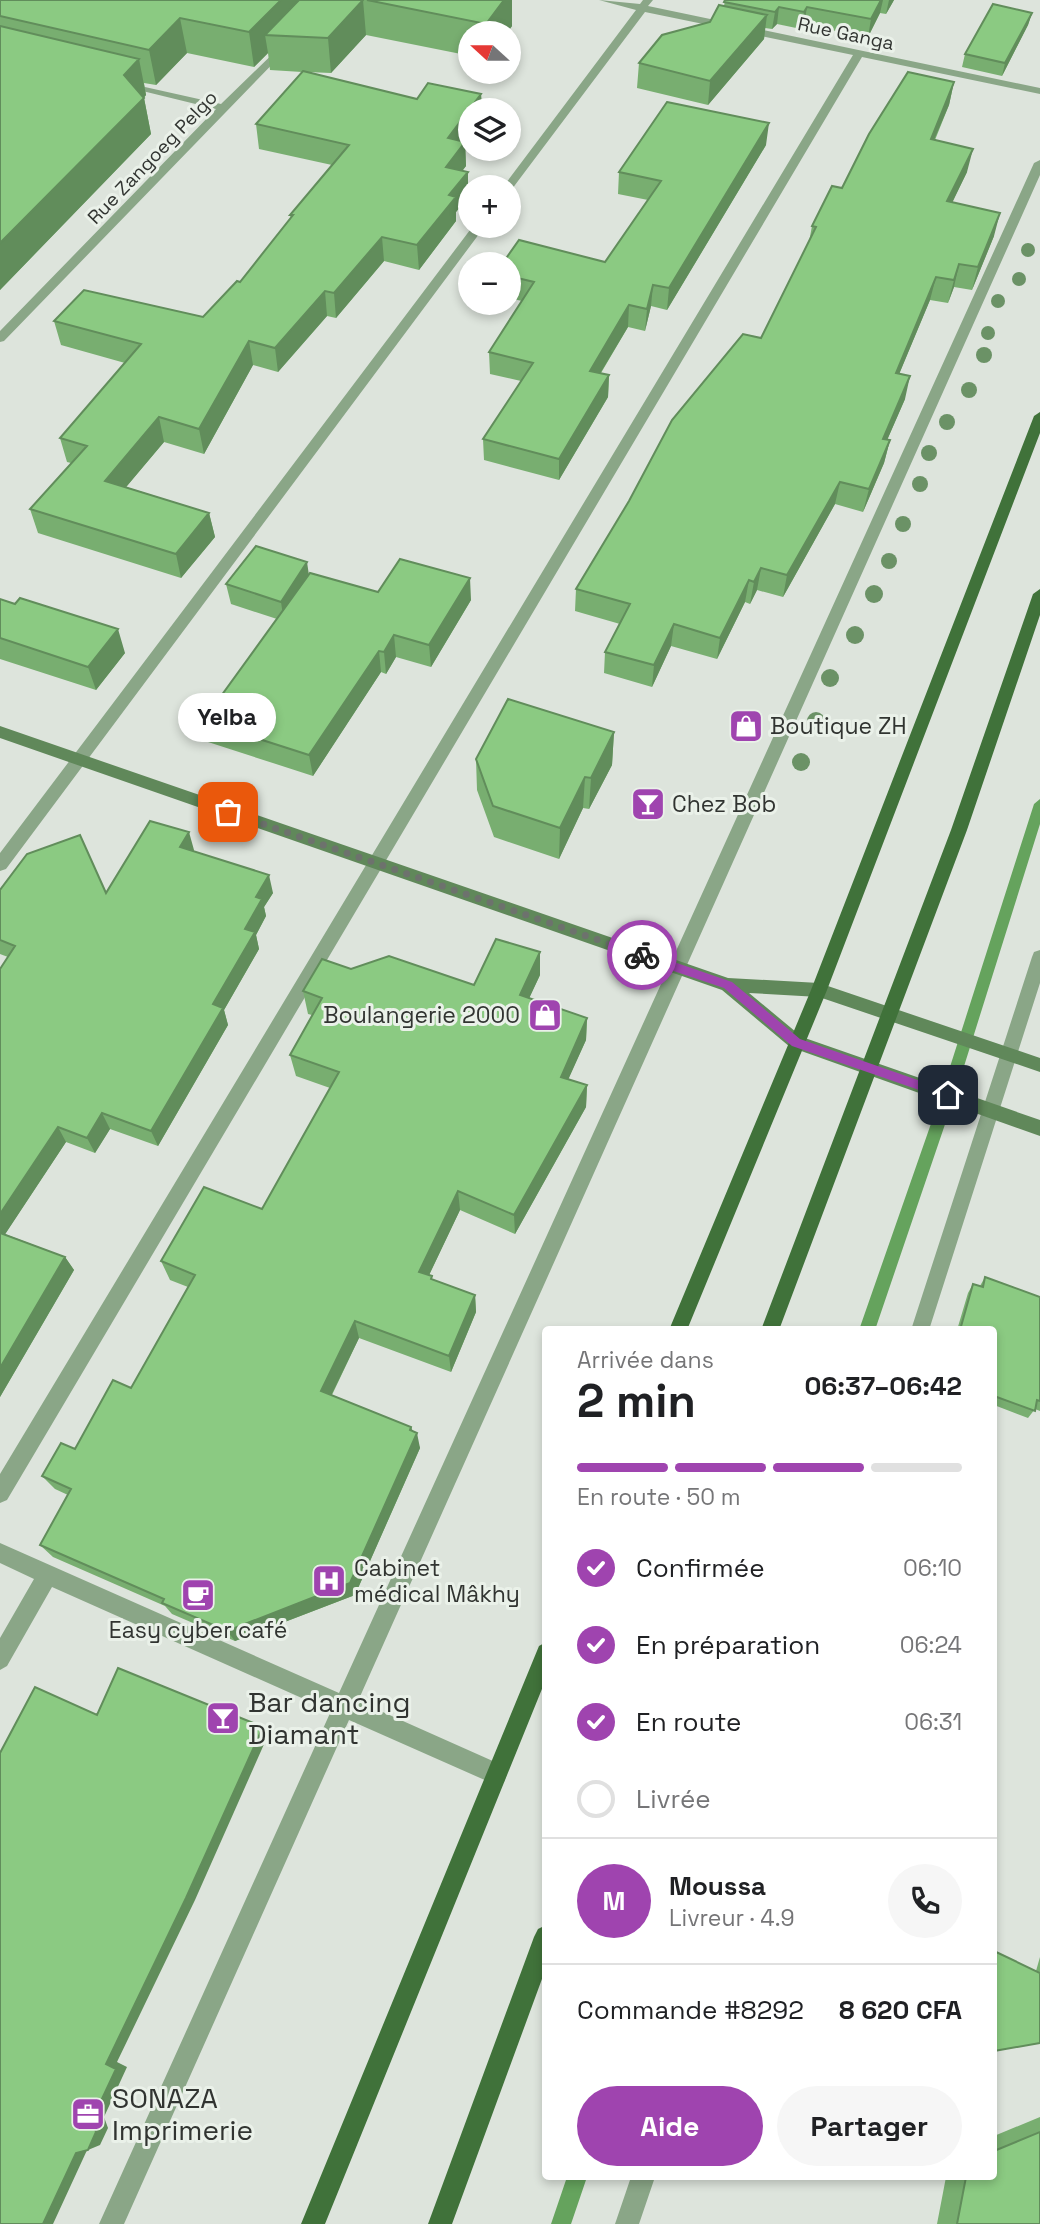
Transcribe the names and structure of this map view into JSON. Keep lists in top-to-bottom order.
{
  "streets": {
    "street": ["Rue Ganga", "Rue Zangoeg Pelgo"]
  },
  "places": {
    "shop": ["Boutique ZH", "Boulangerie 2000"],
    "bar": ["Chez Bob", "Bar dancing Diamant"],
    "other": ["Yelba"],
    "hospital": ["Cabinet médical Mâkhy"],
    "cafe": ["Easy cyber café"],
    "office": ["SONAZA Imprimerie"]
  },
  "north": "left",
  "page": {
    "map_buttons": ["+", "−"],
    "bubble": "Yelba",
    "heading": ["2 min", "Arrivée dans", "06:37–06:42"],
    "panel": [
      "Moussa",
      "Livreur · 4.9",
      "Commande #8292",
      "8 620 CFA"
    ],
    "bar": "En route · 50 m",
    "list": [
      ["Confirmée", "06:10"],
      ["En préparation", "06:24"],
      ["En route", "06:31"],
      "Livrée"
    ],
    "round": "M",
    "buttons": ["Aide", "Partager"]
  }
}
